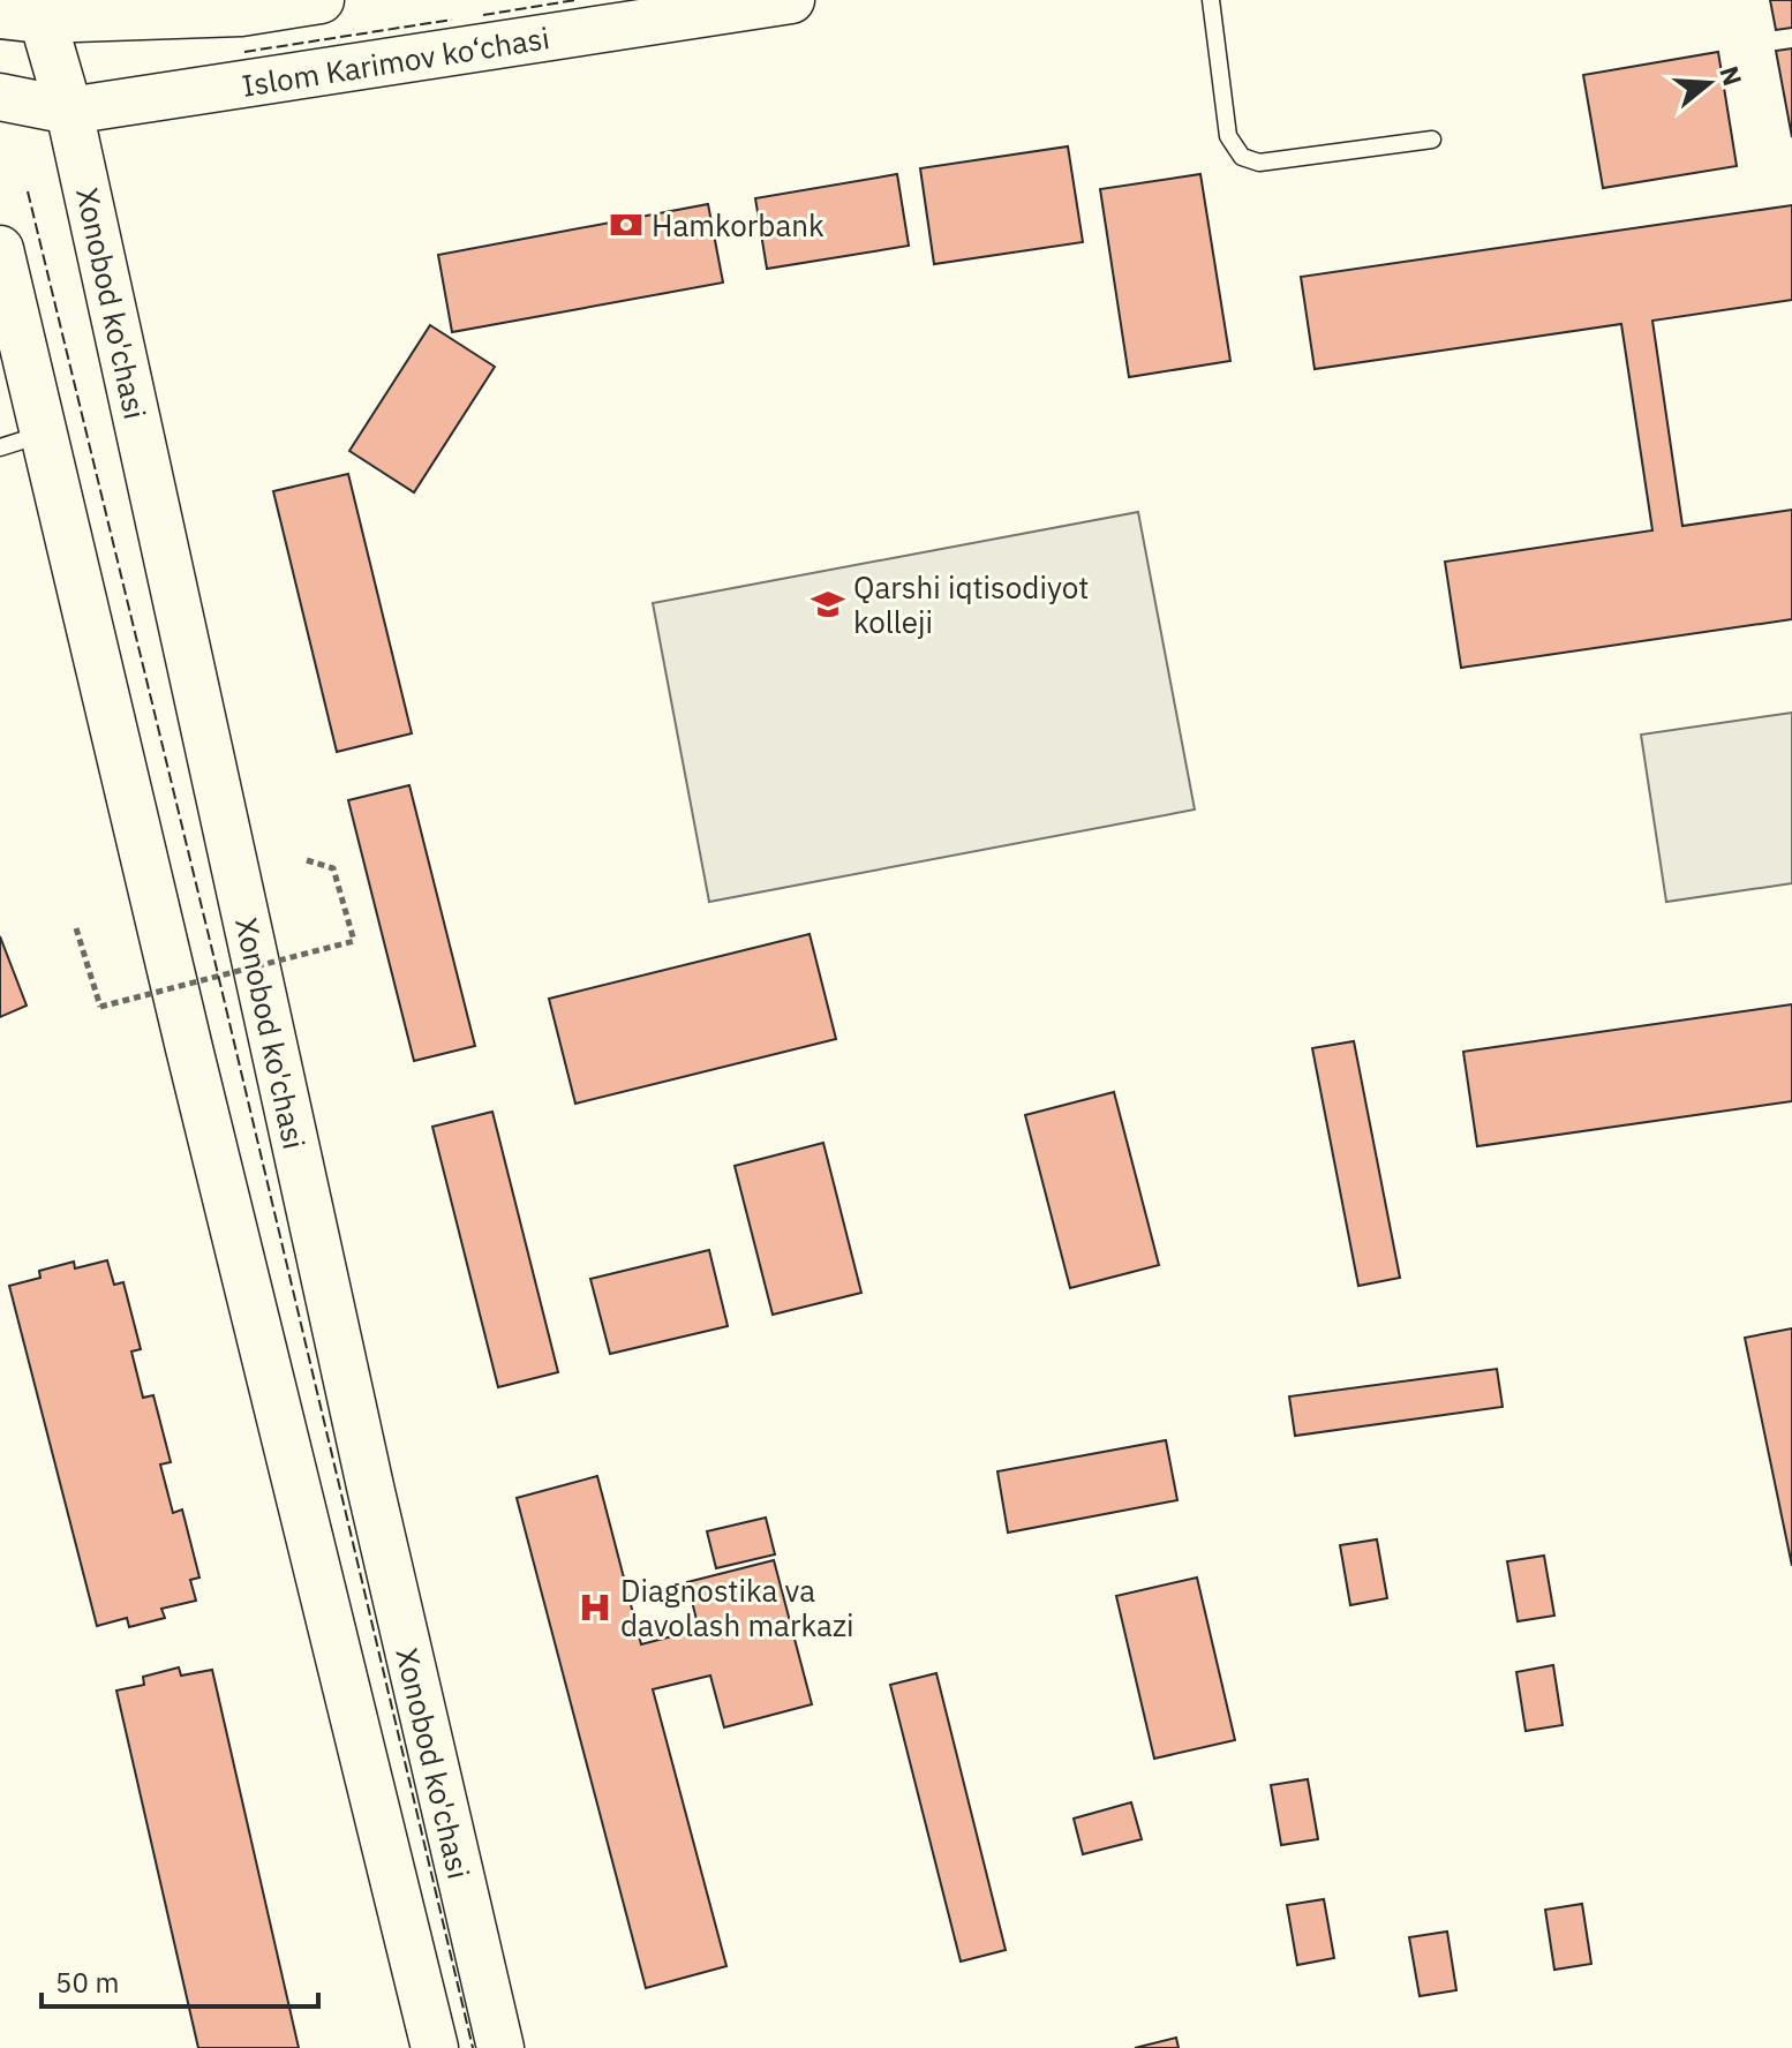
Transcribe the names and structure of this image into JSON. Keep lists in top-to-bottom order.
{
  "streets": {
    "main road": ["Islom Karimov ko‘chasi", "Xonobod ko'chasi"]
  },
  "crossings": [
    ["Islom Karimov ko‘chasi", "Xonobod ko'chasi"]
  ],
  "places": {
    "bank": ["Hamkorbank"],
    "school or university": ["Qarshi iqtisodiyot kolleji"],
    "hospital": ["Diagnostika va davolash markazi"]
  },
  "scale_bar": "50 m",
  "north": "right"
}
